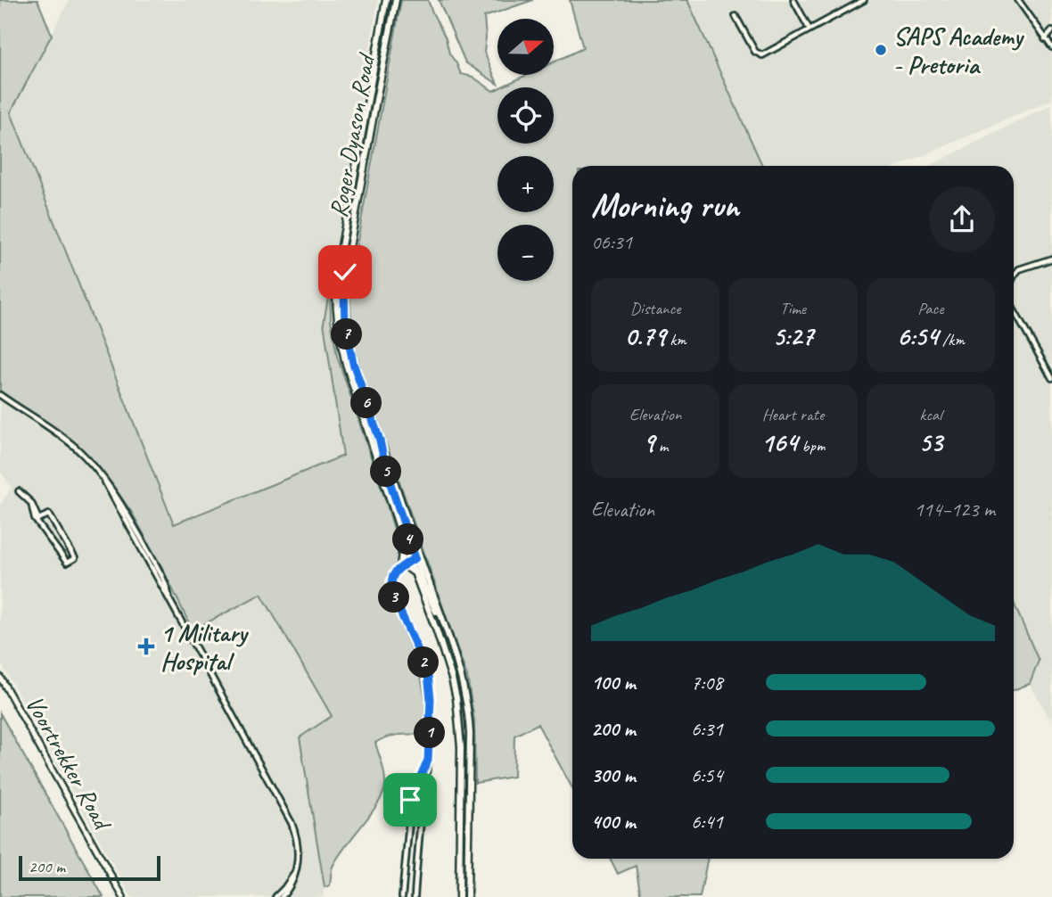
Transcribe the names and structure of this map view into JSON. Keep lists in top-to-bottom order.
{
  "streets": {
    "main road": ["Roger Dyason Road"],
    "street": ["Voortrekker Road"]
  },
  "places": {
    "other": ["SAPS Academy - Pretoria"],
    "health": ["1 Military Hospital"]
  },
  "scale_bar": "200 m",
  "north": "right",
  "page": {
    "map_buttons": ["+", "−"],
    "heading": ["Morning run", "06:31"],
    "stats": [
      ["Distance", "0.79 km"],
      ["Time", "5:27"],
      ["Pace", "6:54 /km"],
      ["Elevation", "9 m"],
      ["Heart rate", "164 bpm"],
      ["kcal", "53"]
    ],
    "pins": [
      "7",
      "6",
      "5",
      "4",
      "3",
      "2",
      "1"
    ],
    "chart": ["Elevation", "114–123 m"],
    "list": [
      {
        "name": "100 m",
        "note": "7:08"
      },
      {
        "name": "200 m",
        "note": "6:31"
      },
      {
        "name": "300 m",
        "note": "6:54"
      },
      {
        "name": "400 m",
        "note": "6:41"
      }
    ],
    "scale": "200 m"
  }
}
